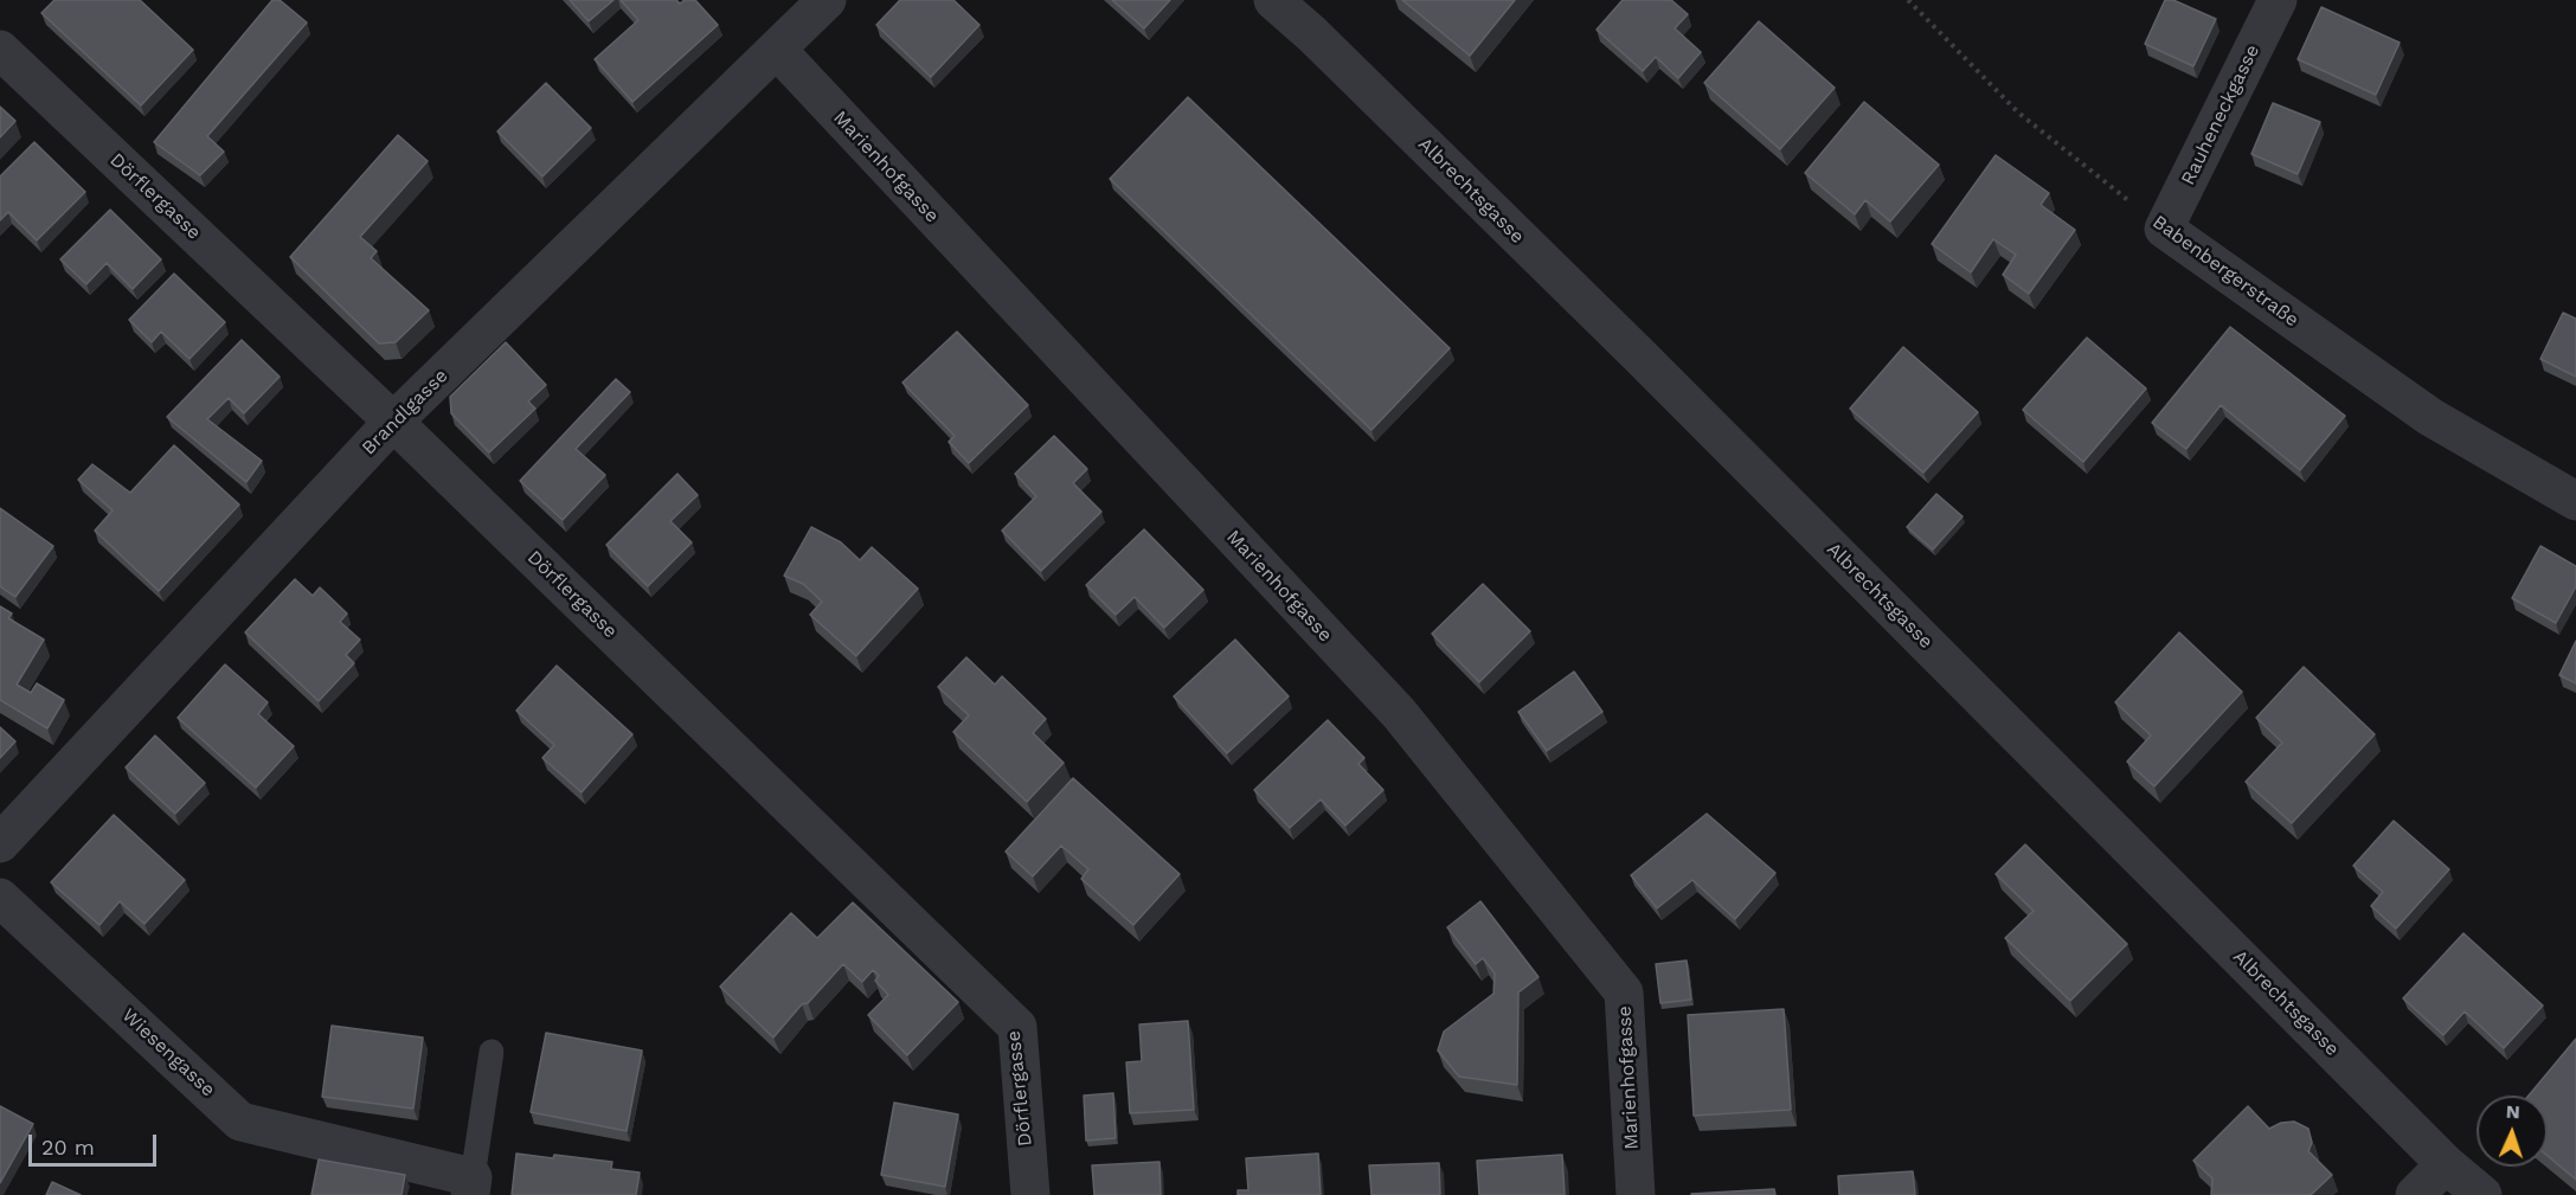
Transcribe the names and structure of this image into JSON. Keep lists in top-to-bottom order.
{
  "streets": {
    "street": [
      "Rauheneckgasse",
      "Marienhofgasse",
      "Albrechtsgasse",
      "Dörflergasse",
      "Babenbergerstraße",
      "Brandlgasse",
      "Wiesengasse"
    ]
  },
  "crossings": [
    ["Rauheneckgasse", "Babenbergerstraße"],
    ["Marienhofgasse", "Brandlgasse"],
    ["Dörflergasse", "Brandlgasse"]
  ],
  "scale_bar": "20 m",
  "north": "top"
}
